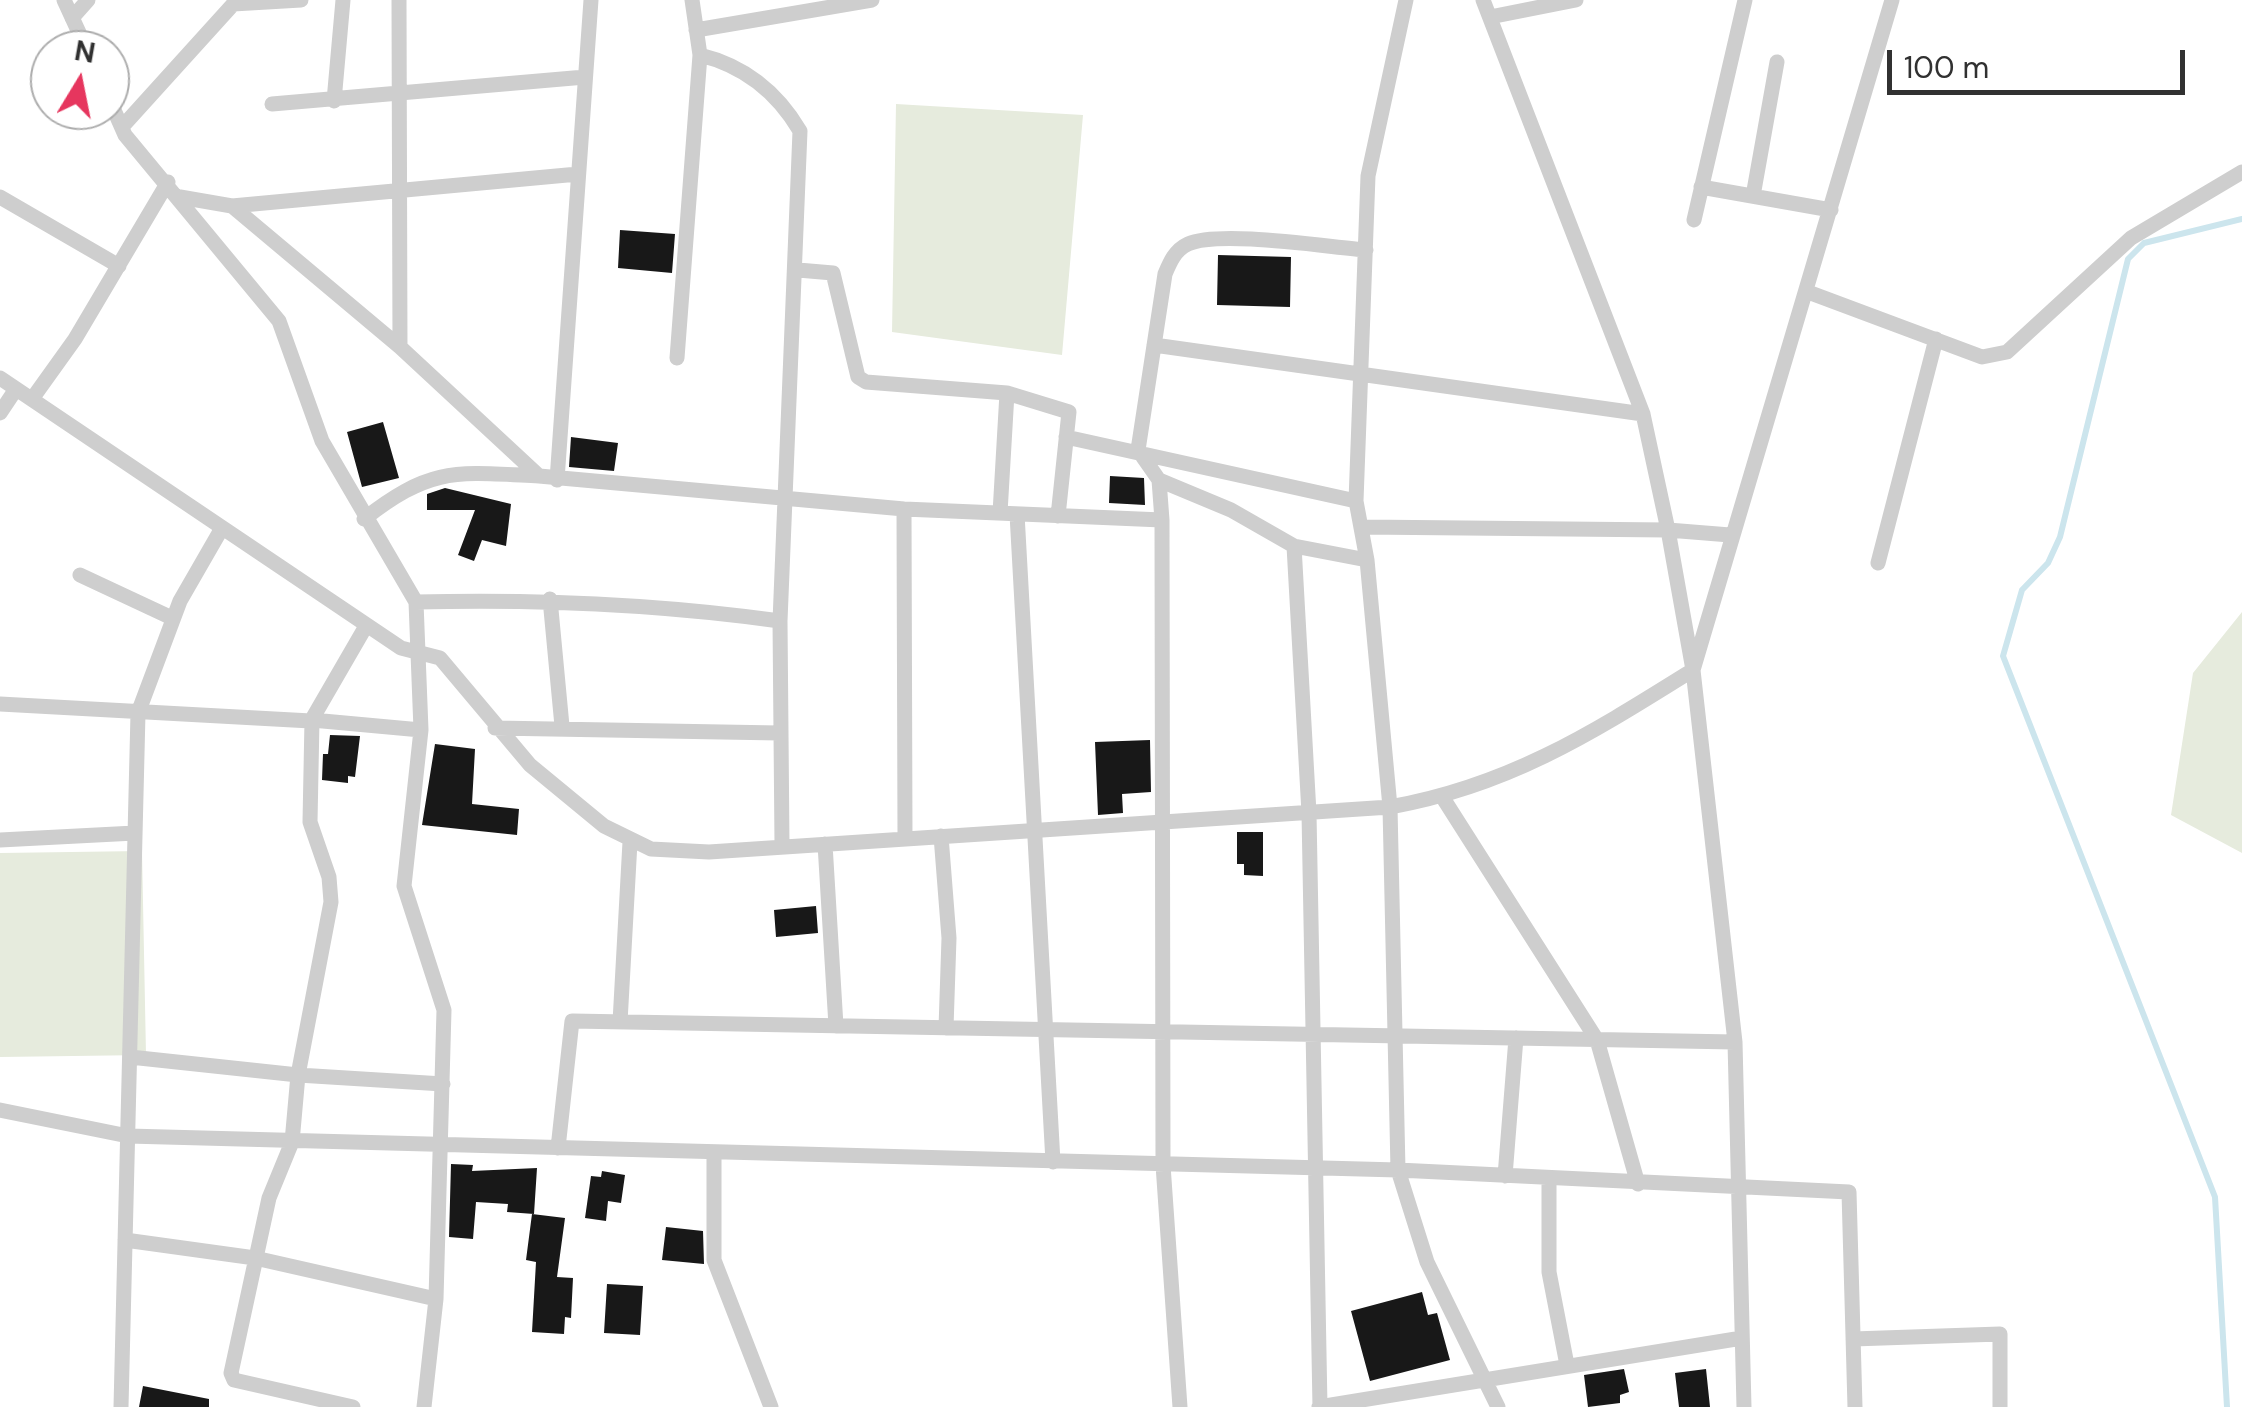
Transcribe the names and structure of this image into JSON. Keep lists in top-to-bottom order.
{
  "scale_bar": "100 m",
  "north": "top"
}
